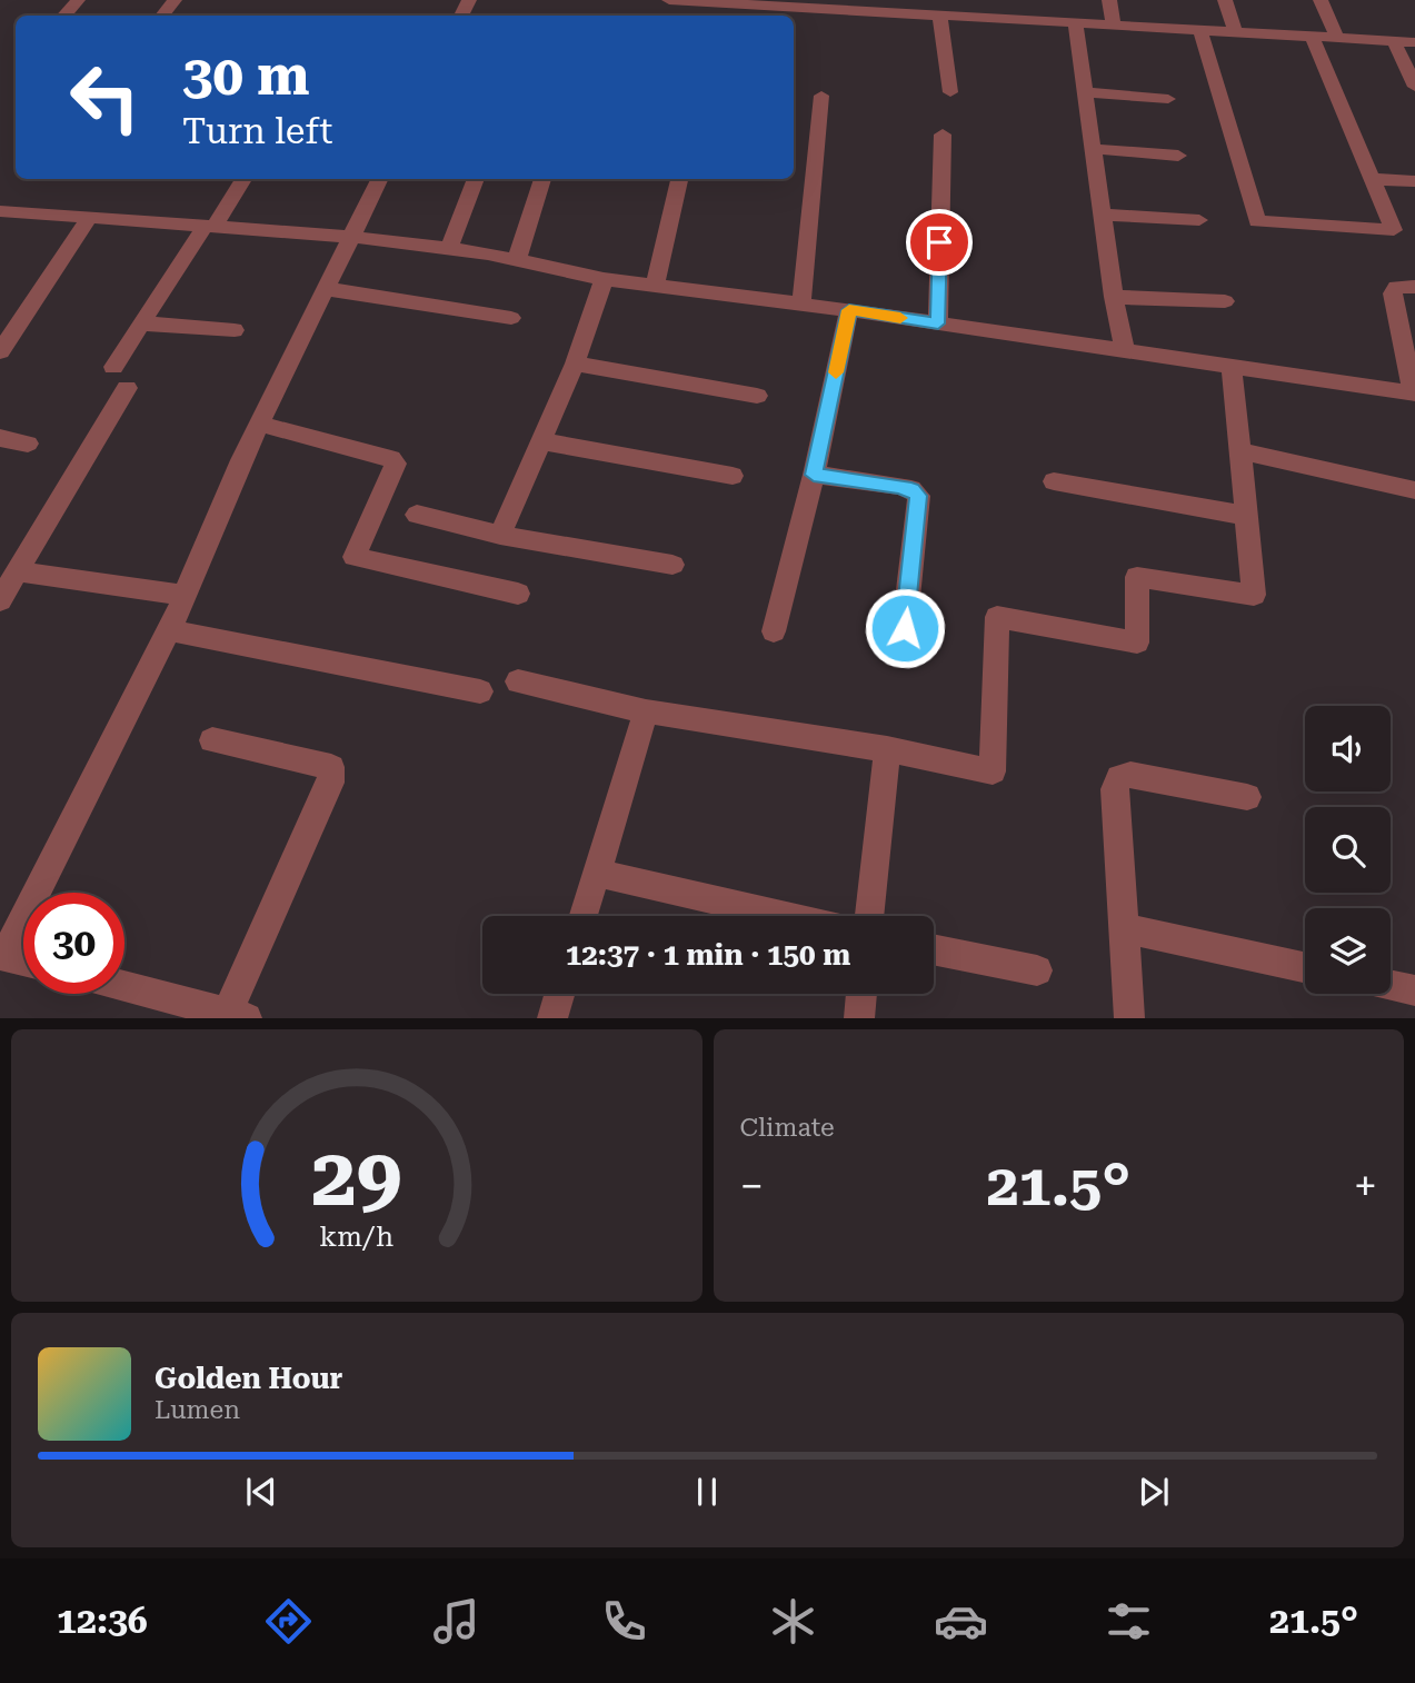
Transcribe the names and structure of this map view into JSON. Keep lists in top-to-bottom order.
{
  "page": {
    "turn": ["30 m", "Turn left"],
    "limit": "30",
    "trip": "12:37 · 1 min · 150 m",
    "tile": "Climate",
    "heat": ["−", "21.5°", "+"],
    "song": ["Golden Hour", "Lumen"],
    "tabs": ["12:36", "21.5°"],
    "gauge": ["29", "km/h"]
  }
}
